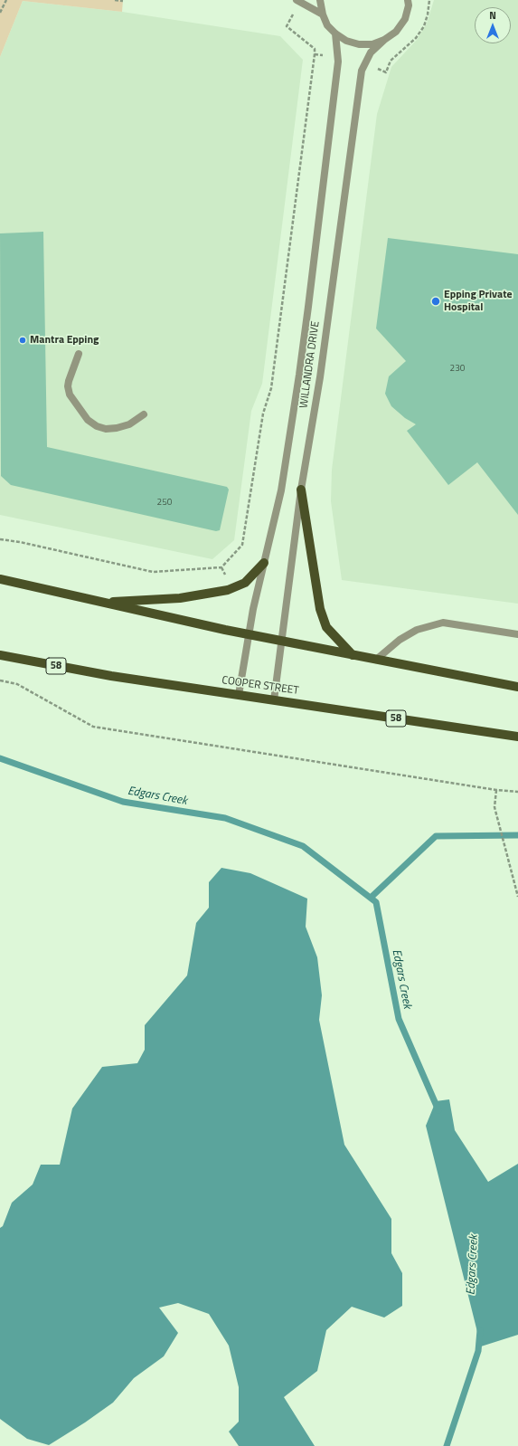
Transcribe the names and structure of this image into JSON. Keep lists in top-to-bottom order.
{
  "streets": {
    "main road": ["58", "COOPER STREET"],
    "street": ["WILLANDRA DRIVE"]
  },
  "crossings": [
    ["WILLANDRA DRIVE", "COOPER STREET"]
  ],
  "water": ["Edgars Creek"],
  "places": ["Epping Private Hospital", "Mantra Epping"],
  "house_numbers": ["230", "250"],
  "north": "top"
}
